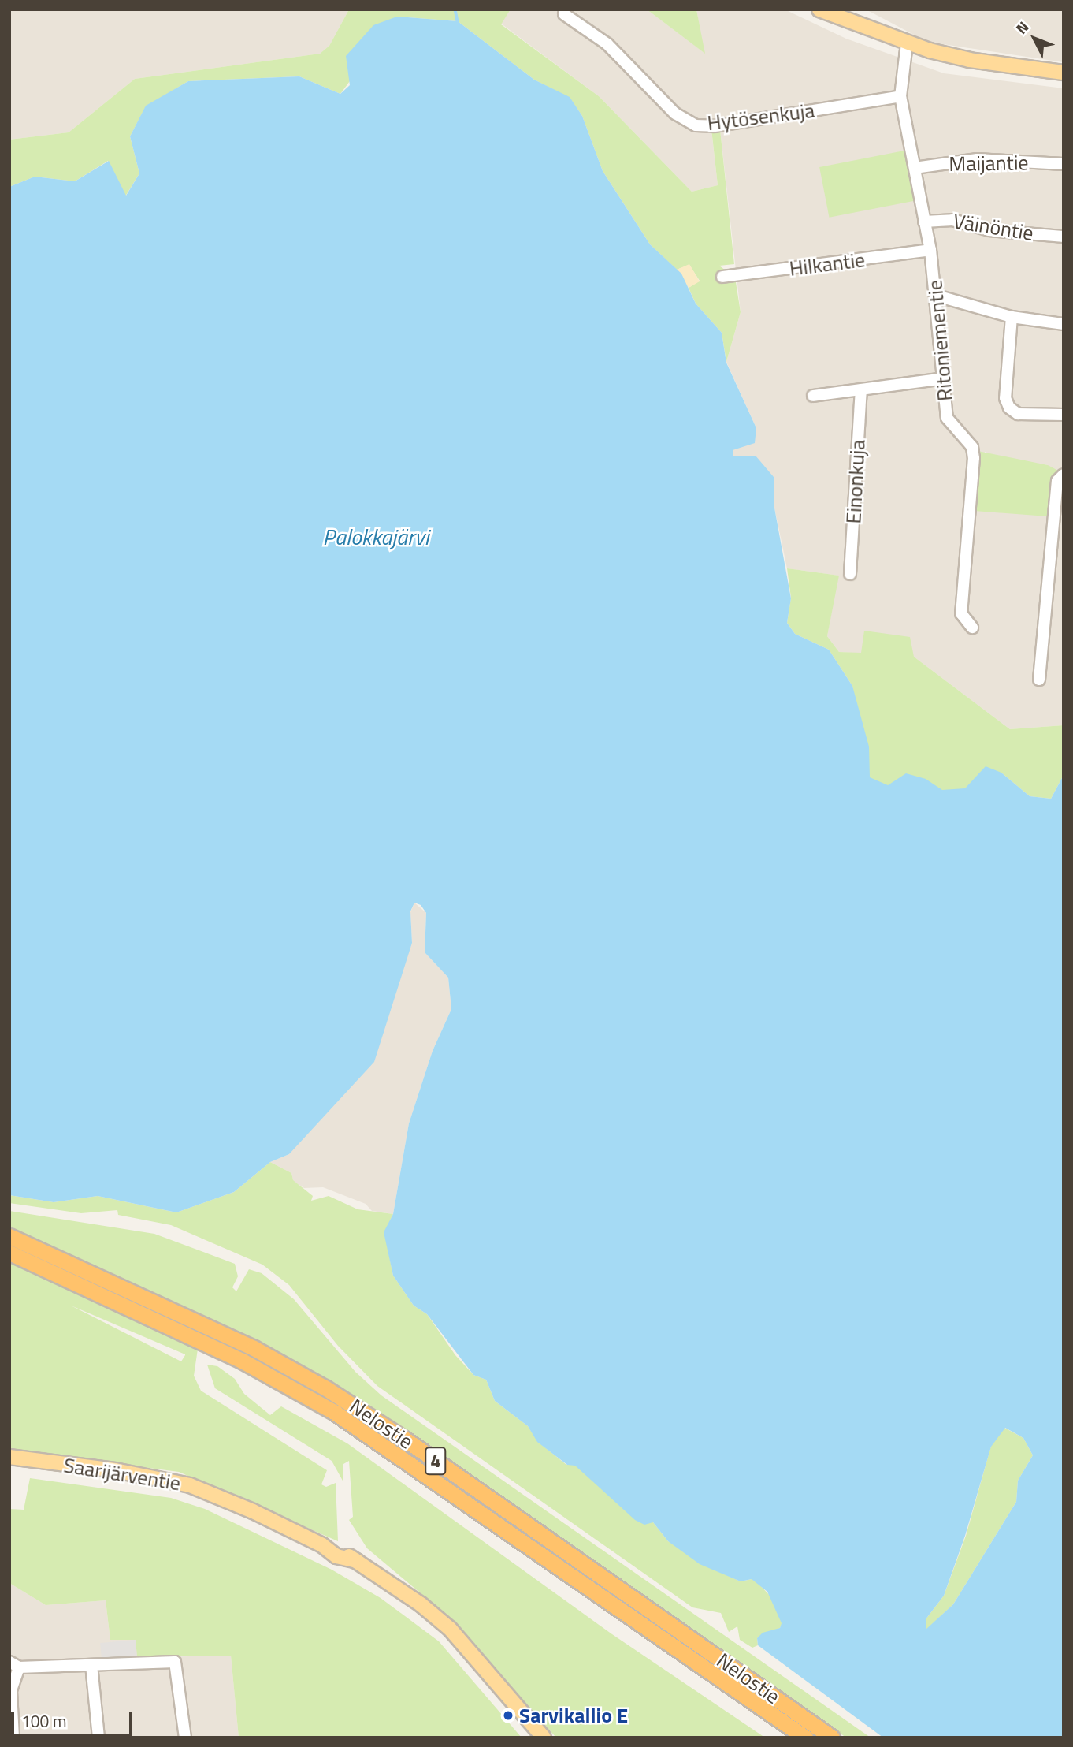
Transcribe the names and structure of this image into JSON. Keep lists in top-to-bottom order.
{
  "streets": {
    "highway": ["Nelostie", "4"],
    "main road": ["Saarijärventie"],
    "street": [
      "Hytösenkuja",
      "Maijantie",
      "Väinöntie",
      "Hilkantie",
      "Ritoniementie",
      "Einonkuja"
    ]
  },
  "crossings": [
    ["Hytösenkuja", "Ritoniementie"],
    ["Maijantie", "Ritoniementie"],
    ["Väinöntie", "Ritoniementie"],
    ["Hilkantie", "Ritoniementie"]
  ],
  "water": ["Palokkajärvi"],
  "places": ["Sarvikallio E"],
  "scale_bar": "100 m",
  "north": "top left"
}
